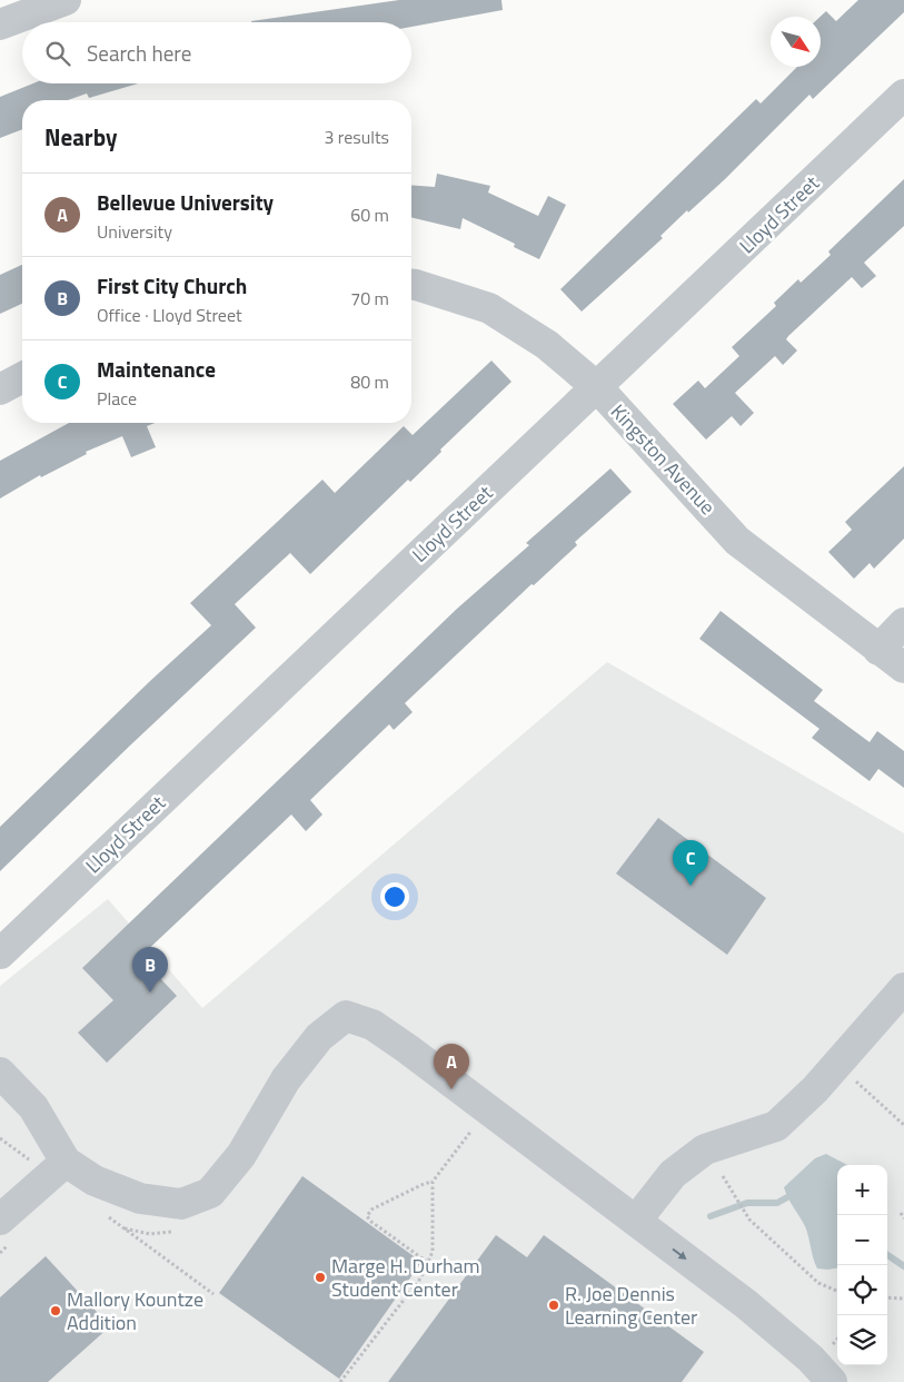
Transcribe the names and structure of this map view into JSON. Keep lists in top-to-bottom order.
{
  "streets": {
    "street": ["Lloyd Street", "Kingston Avenue"]
  },
  "crossings": [
    ["Lloyd Street", "Kingston Avenue"]
  ],
  "places": ["Marge H. Durham Student Center", "R. Joe Dennis Learning Center", "Mallory Kountze Addition"],
  "north": "bottom right",
  "page": {
    "search": "Search here",
    "heading": ["Nearby", "3 results"],
    "list": [
      {
        "mark": "A",
        "name": "Bellevue University",
        "note": "University",
        "value": "60 m"
      },
      {
        "mark": "B",
        "name": "First City Church",
        "note": "Office · Lloyd Street",
        "value": "70 m"
      },
      {
        "mark": "C",
        "name": "Maintenance",
        "note": "Place",
        "value": "80 m"
      }
    ],
    "pins": ["C", "B", "A"],
    "map_buttons": ["+", "−"]
  }
}
